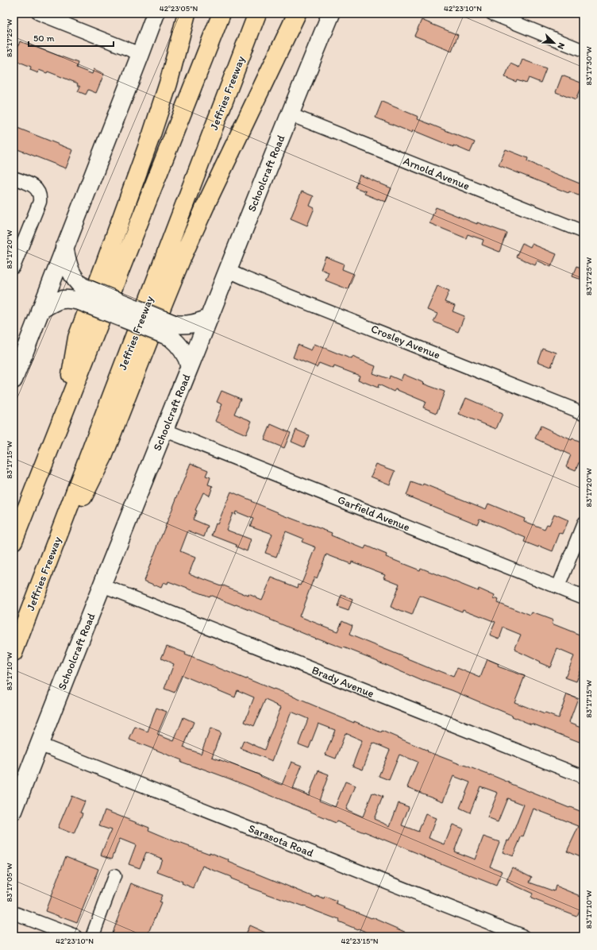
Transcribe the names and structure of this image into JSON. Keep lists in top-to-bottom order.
{
  "streets": {
    "highway": ["Jeffries Freeway"],
    "main road": ["Schoolcraft Road"],
    "street": [
      "Arnold Avenue",
      "Crosley Avenue",
      "Garfield Avenue",
      "Brady Avenue",
      "Sarasota Road"
    ]
  },
  "crossings": [
    ["Schoolcraft Road", "Arnold Avenue"],
    ["Schoolcraft Road", "Crosley Avenue"],
    ["Schoolcraft Road", "Garfield Avenue"],
    ["Schoolcraft Road", "Brady Avenue"],
    ["Schoolcraft Road", "Sarasota Road"]
  ],
  "scale_bar": "50 m",
  "north": "bottom right",
  "coordinates": [
    "42°23'05\"N",
    "42°23'10\"N",
    "83°17'25\"W",
    "83°17'30\"W",
    "83°17'20\"W",
    "83°17'15\"W",
    "83°17'10\"W",
    "83°17'05\"W",
    "42°23'15\"N"
  ]
}
